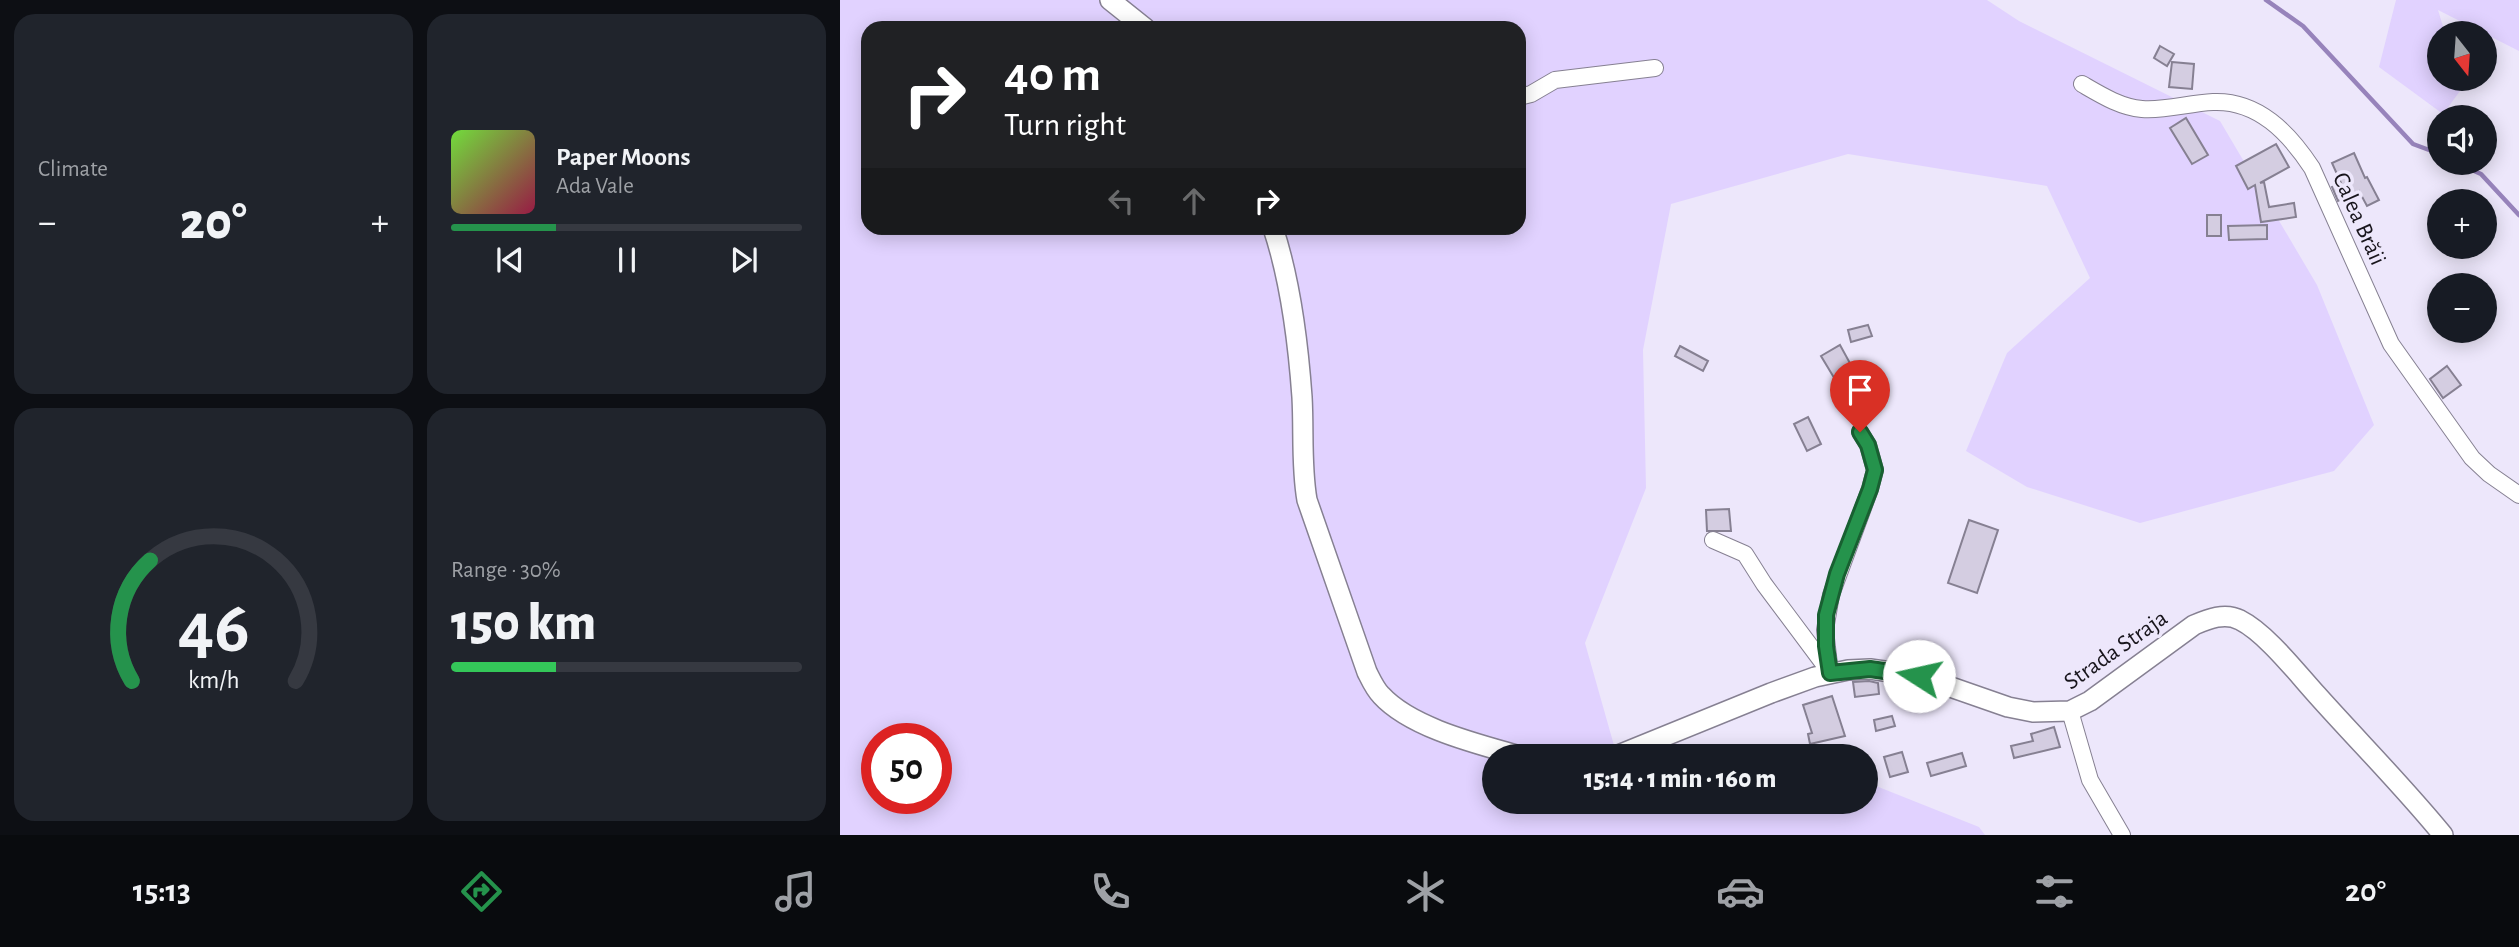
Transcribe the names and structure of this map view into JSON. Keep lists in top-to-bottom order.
{
  "streets": {
    "main road": ["Strada Straja"],
    "street": ["Calea Brăii"]
  },
  "north": "bottom",
  "page": {
    "tile": [
      "Climate",
      ["Range · 30%", "150 km"]
    ],
    "map_buttons": ["+", "−"],
    "turn": ["40 m", "Turn right"],
    "song": ["Paper Moons", "Ada Vale"],
    "heat": ["−", "20°", "+"],
    "limit": "50",
    "trip": "15:14 · 1 min · 160 m",
    "tabs": ["15:13", "20°"],
    "gauge": ["46", "km/h"]
  }
}
